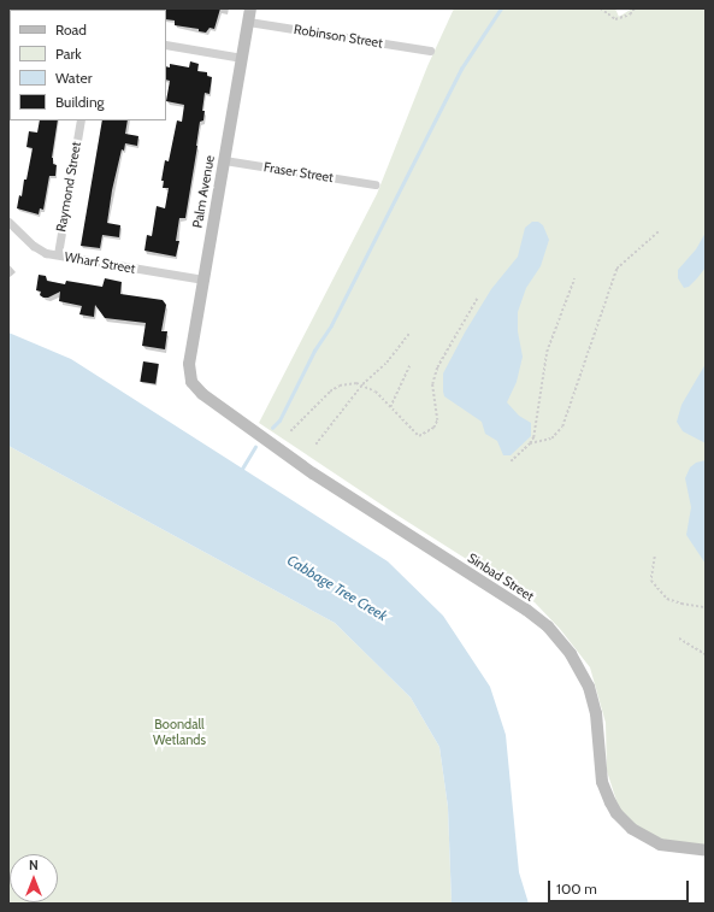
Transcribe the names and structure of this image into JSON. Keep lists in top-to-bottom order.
{
  "streets": {
    "street": [
      "Robinson Street",
      "Fraser Street",
      "Raymond Street",
      "Palm Avenue",
      "Wharf Street",
      "Sinbad Street"
    ]
  },
  "crossings": [
    ["Robinson Street", "Palm Avenue"],
    ["Fraser Street", "Palm Avenue"],
    ["Raymond Street", "Wharf Street"],
    ["Palm Avenue", "Wharf Street"],
    ["Palm Avenue", "Sinbad Street"]
  ],
  "water": ["Cabbage Tree Creek"],
  "parks": ["Boondall Wetlands"],
  "legend": [
    "Road",
    "Park",
    "Water",
    "Building"
  ],
  "scale_bar": "100 m",
  "north": "top"
}
